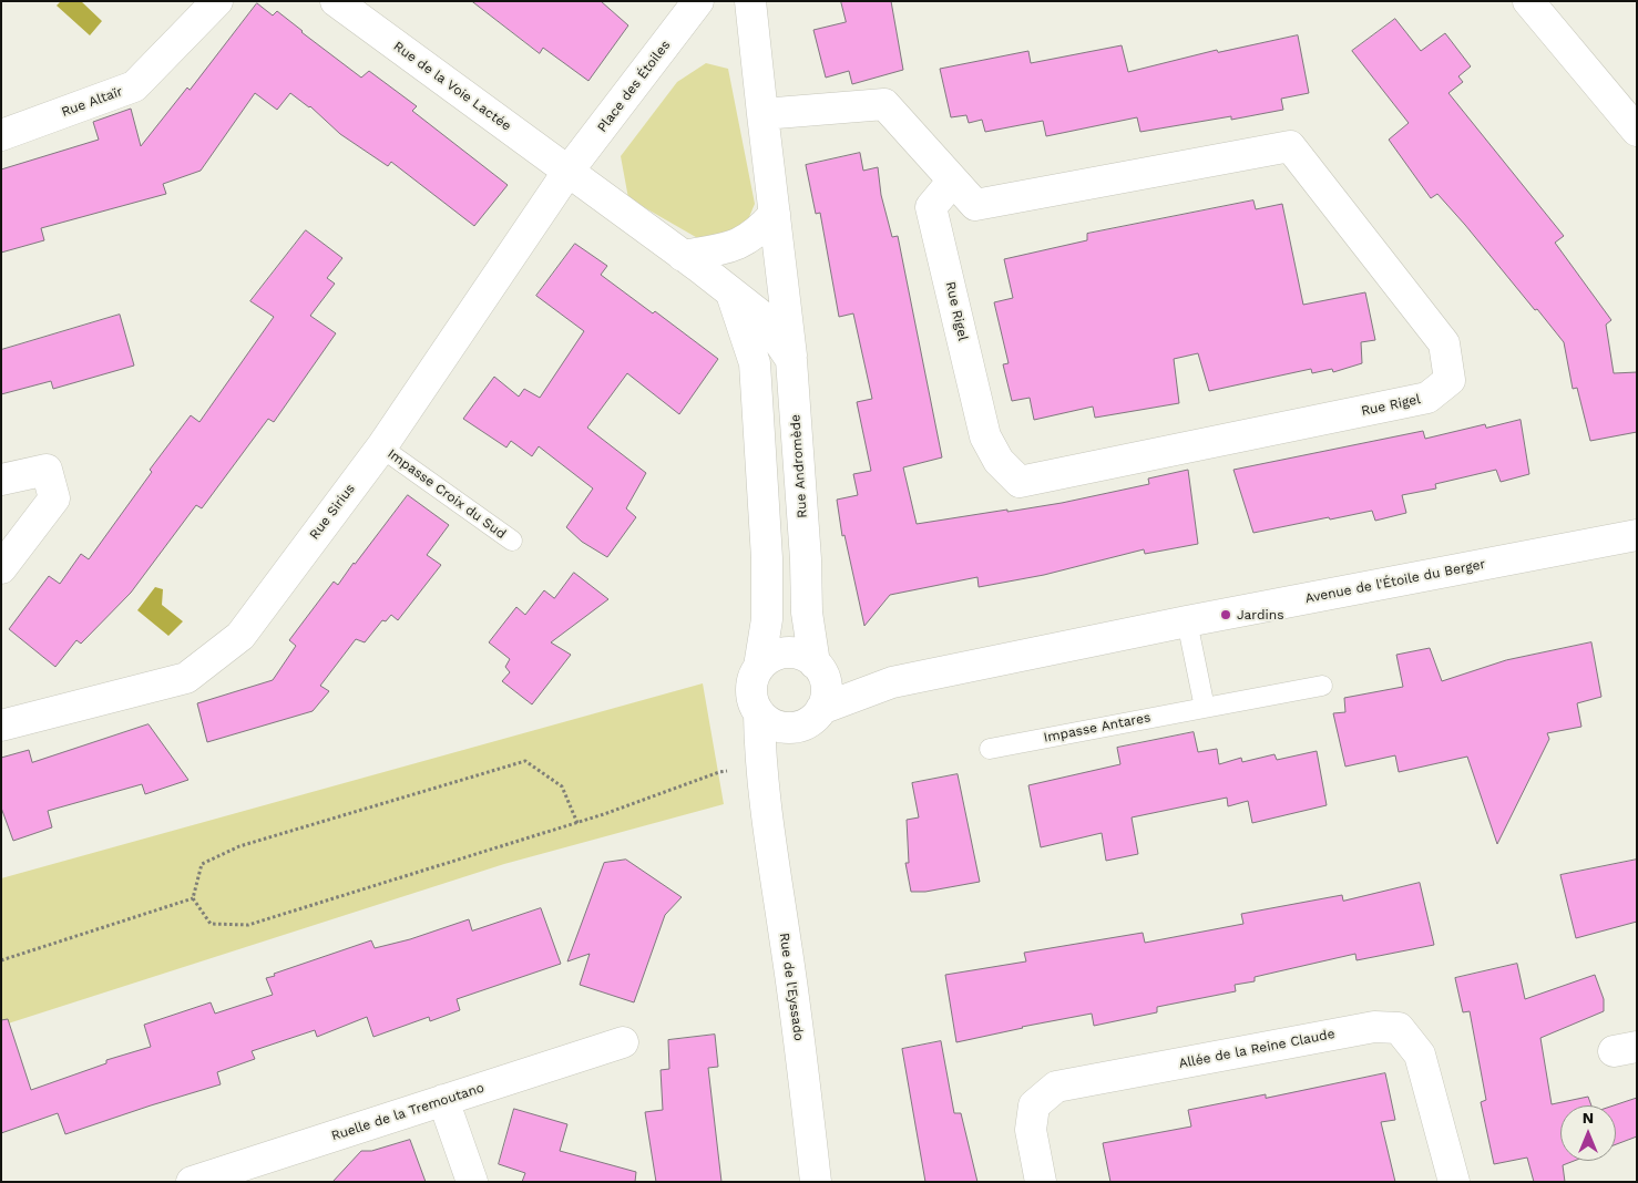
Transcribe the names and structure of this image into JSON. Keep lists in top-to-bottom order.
{
  "streets": {
    "street": [
      "Rue de la Voie Lactée",
      "Place des Étoiles",
      "Rue Altaïr",
      "Rue Rigel",
      "Rue Andromède",
      "Rue Sirius",
      "Avenue de l'Étoile du Berger",
      "Rue de l'Eyssado",
      "Allée de la Reine Claude",
      "Ruelle de la Tremoutano"
    ],
    "lane": ["Impasse Croix du Sud", "Impasse Antares"]
  },
  "crossings": [
    ["Rue de la Voie Lactée", "Place des Étoiles"],
    ["Rue de la Voie Lactée", "Rue Andromède"],
    ["Rue de la Voie Lactée", "Rue Sirius"],
    ["Place des Étoiles", "Rue Andromède"],
    ["Place des Étoiles", "Rue Sirius"],
    ["Rue Andromède", "Rue Sirius"],
    ["Rue Andromède", "Avenue de l'Étoile du Berger"],
    ["Rue Andromède", "Rue de l'Eyssado"],
    ["Impasse Croix du Sud", "Rue Sirius"],
    ["Avenue de l'Étoile du Berger", "Rue de l'Eyssado"]
  ],
  "places": ["Jardins"],
  "north": "top"
}
